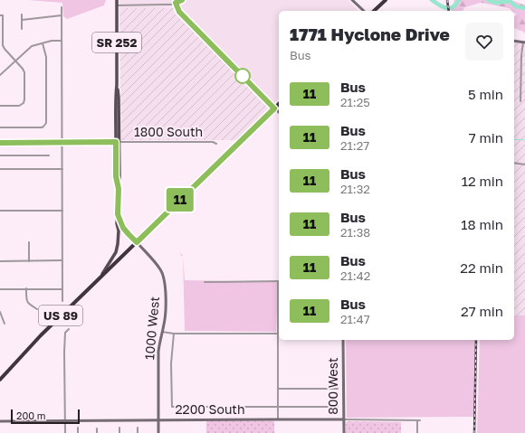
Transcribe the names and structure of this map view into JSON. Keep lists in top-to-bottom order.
{
  "streets": {
    "highway": ["US 89"],
    "main road": ["SR 252", "1000 West"],
    "street": ["1800 South", "800 West", "2200 South"]
  },
  "crossings": [
    ["1800 South", "1000 West"],
    ["US 89", "1000 West"],
    ["1000 West", "2200 South"],
    ["800 West", "2200 South"]
  ],
  "lines": ["bus line 11"],
  "scale_bar": "200 m",
  "page": {
    "on_map": "11",
    "heading": ["1771 Hyclone Drive", "Bus"],
    "list": [
      {
        "mark": "11",
        "name": "Bus",
        "note": "21:25",
        "value": "5 min"
      },
      {
        "mark": "11",
        "name": "Bus",
        "note": "21:27",
        "value": "7 min"
      },
      {
        "mark": "11",
        "name": "Bus",
        "note": "21:32",
        "value": "12 min"
      },
      {
        "mark": "11",
        "name": "Bus",
        "note": "21:38",
        "value": "18 min"
      },
      {
        "mark": "11",
        "name": "Bus",
        "note": "21:42",
        "value": "22 min"
      },
      {
        "mark": "11",
        "name": "Bus",
        "note": "21:47",
        "value": "27 min"
      }
    ],
    "scale": "200 m"
  }
}
